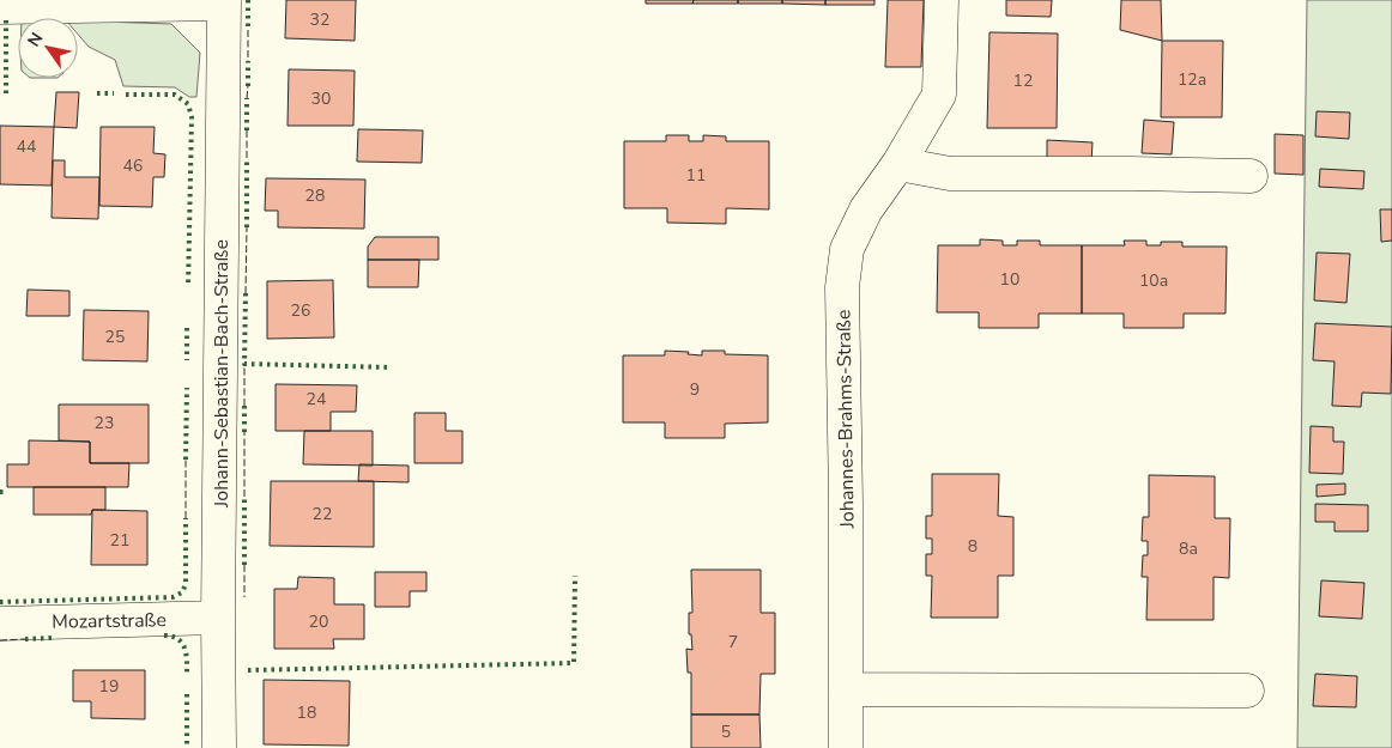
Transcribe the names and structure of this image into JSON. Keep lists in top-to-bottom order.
{
  "streets": {
    "street": ["Johann-Sebastian-Bach-Straße", "Johannes-Brahms-Straße", "Mozartstraße"]
  },
  "crossings": [
    ["Johann-Sebastian-Bach-Straße", "Mozartstraße"]
  ],
  "house_numbers": [
    "32",
    "12a",
    "12",
    "30",
    "44",
    "46",
    "11",
    "28",
    "10",
    "10a",
    "26",
    "25",
    "9",
    "24",
    "23",
    "22",
    "21",
    "8",
    "8a",
    "20",
    "7",
    "19",
    "18",
    "5"
  ],
  "north": "top left"
}
